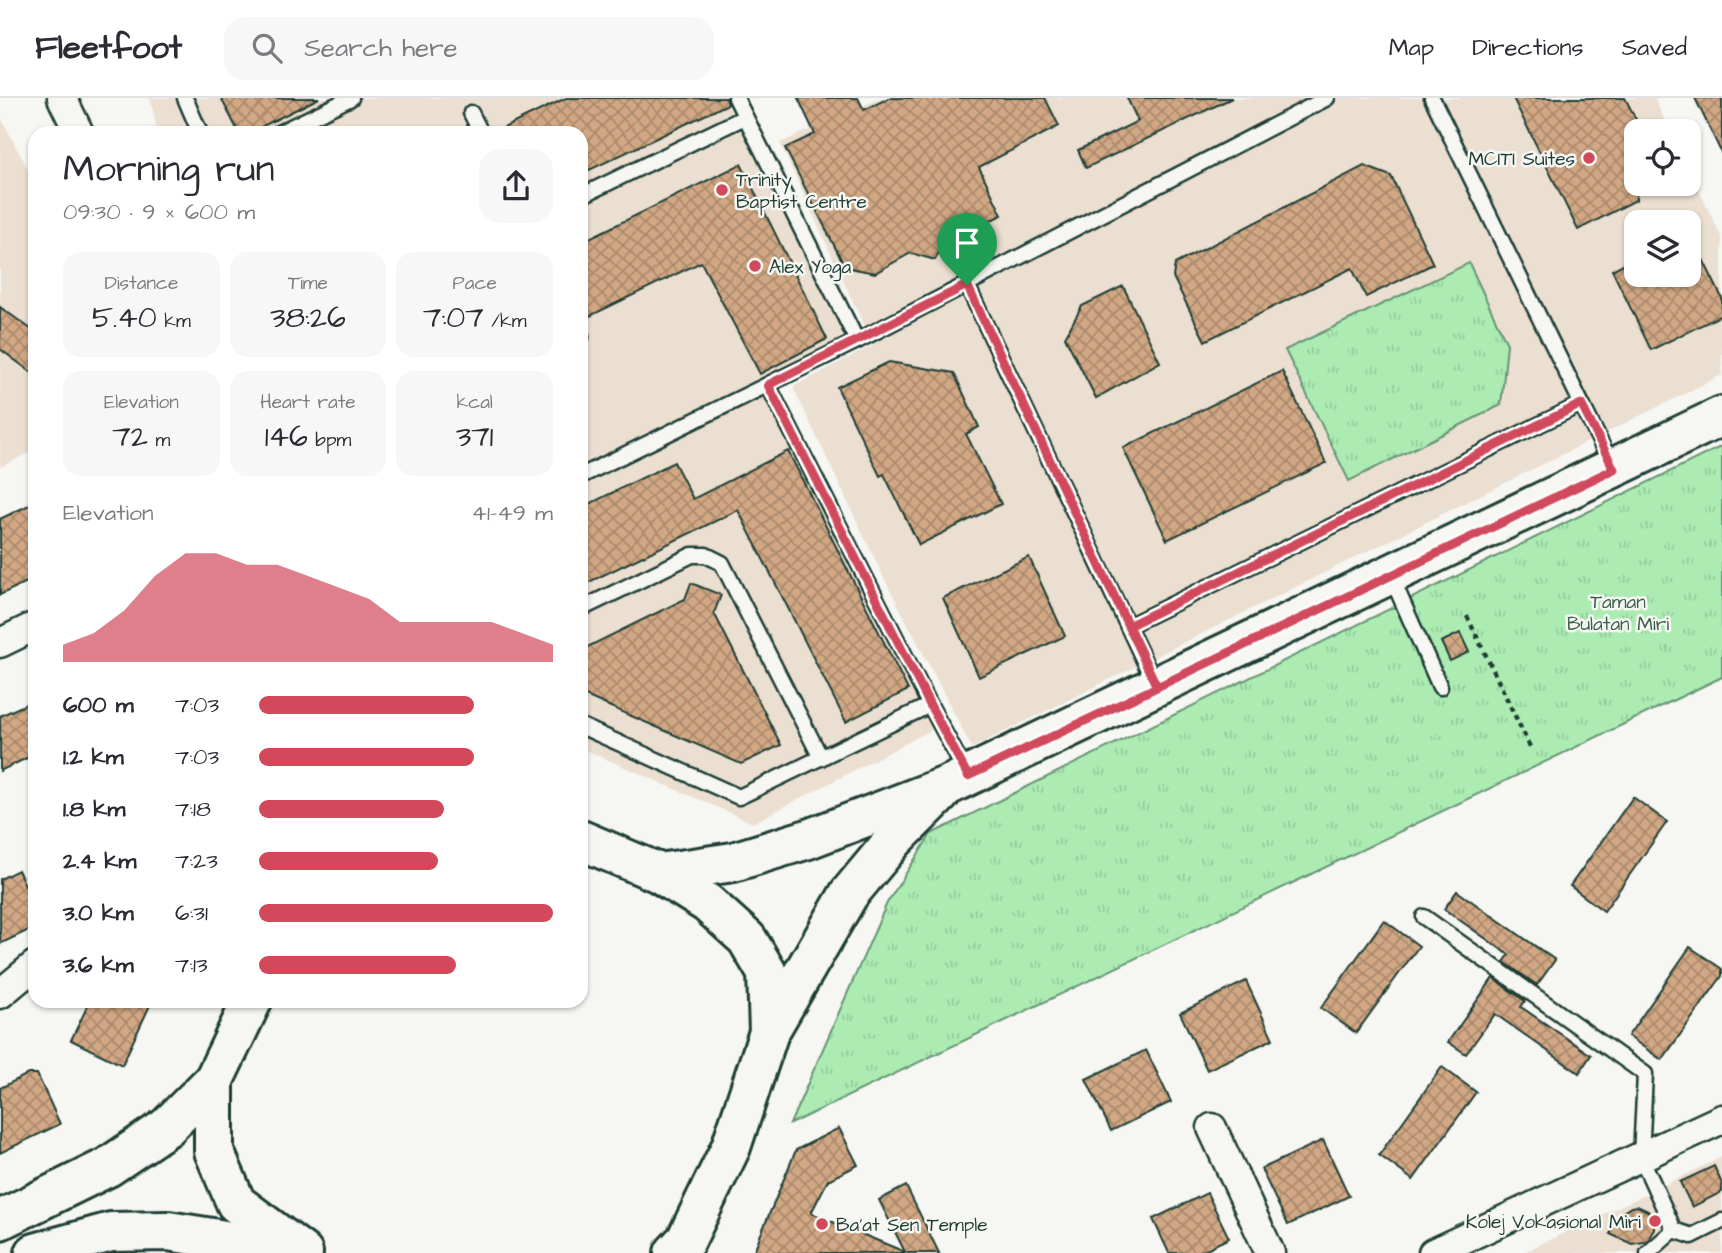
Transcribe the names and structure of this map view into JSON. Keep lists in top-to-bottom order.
{
  "parks": ["Taman Bulatan Miri"],
  "places": [
    "MCITI Suites",
    "Trinity Baptist Centre",
    "Alex Yoga",
    "Kolej Vokasional Miri",
    "Ba'at Sen Temple"
  ],
  "page": {
    "header": "Fleetfoot",
    "search": "Search here",
    "nav": ["Map", "Directions", "Saved"],
    "heading": ["Morning run", "09:30 · 9 × 600 m"],
    "stats": [
      ["Distance", "5.40 km"],
      ["Time", "38:26"],
      ["Pace", "7:07 /km"],
      ["Elevation", "72 m"],
      ["Heart rate", "146 bpm"],
      ["kcal", "371"]
    ],
    "chart": ["Elevation", "41–49 m"],
    "list": [
      {
        "name": "600 m",
        "note": "7:03"
      },
      {
        "name": "1.2 km",
        "note": "7:03"
      },
      {
        "name": "1.8 km",
        "note": "7:18"
      },
      {
        "name": "2.4 km",
        "note": "7:23"
      },
      {
        "name": "3.0 km",
        "note": "6:31"
      },
      {
        "name": "3.6 km",
        "note": "7:13"
      }
    ]
  }
}
